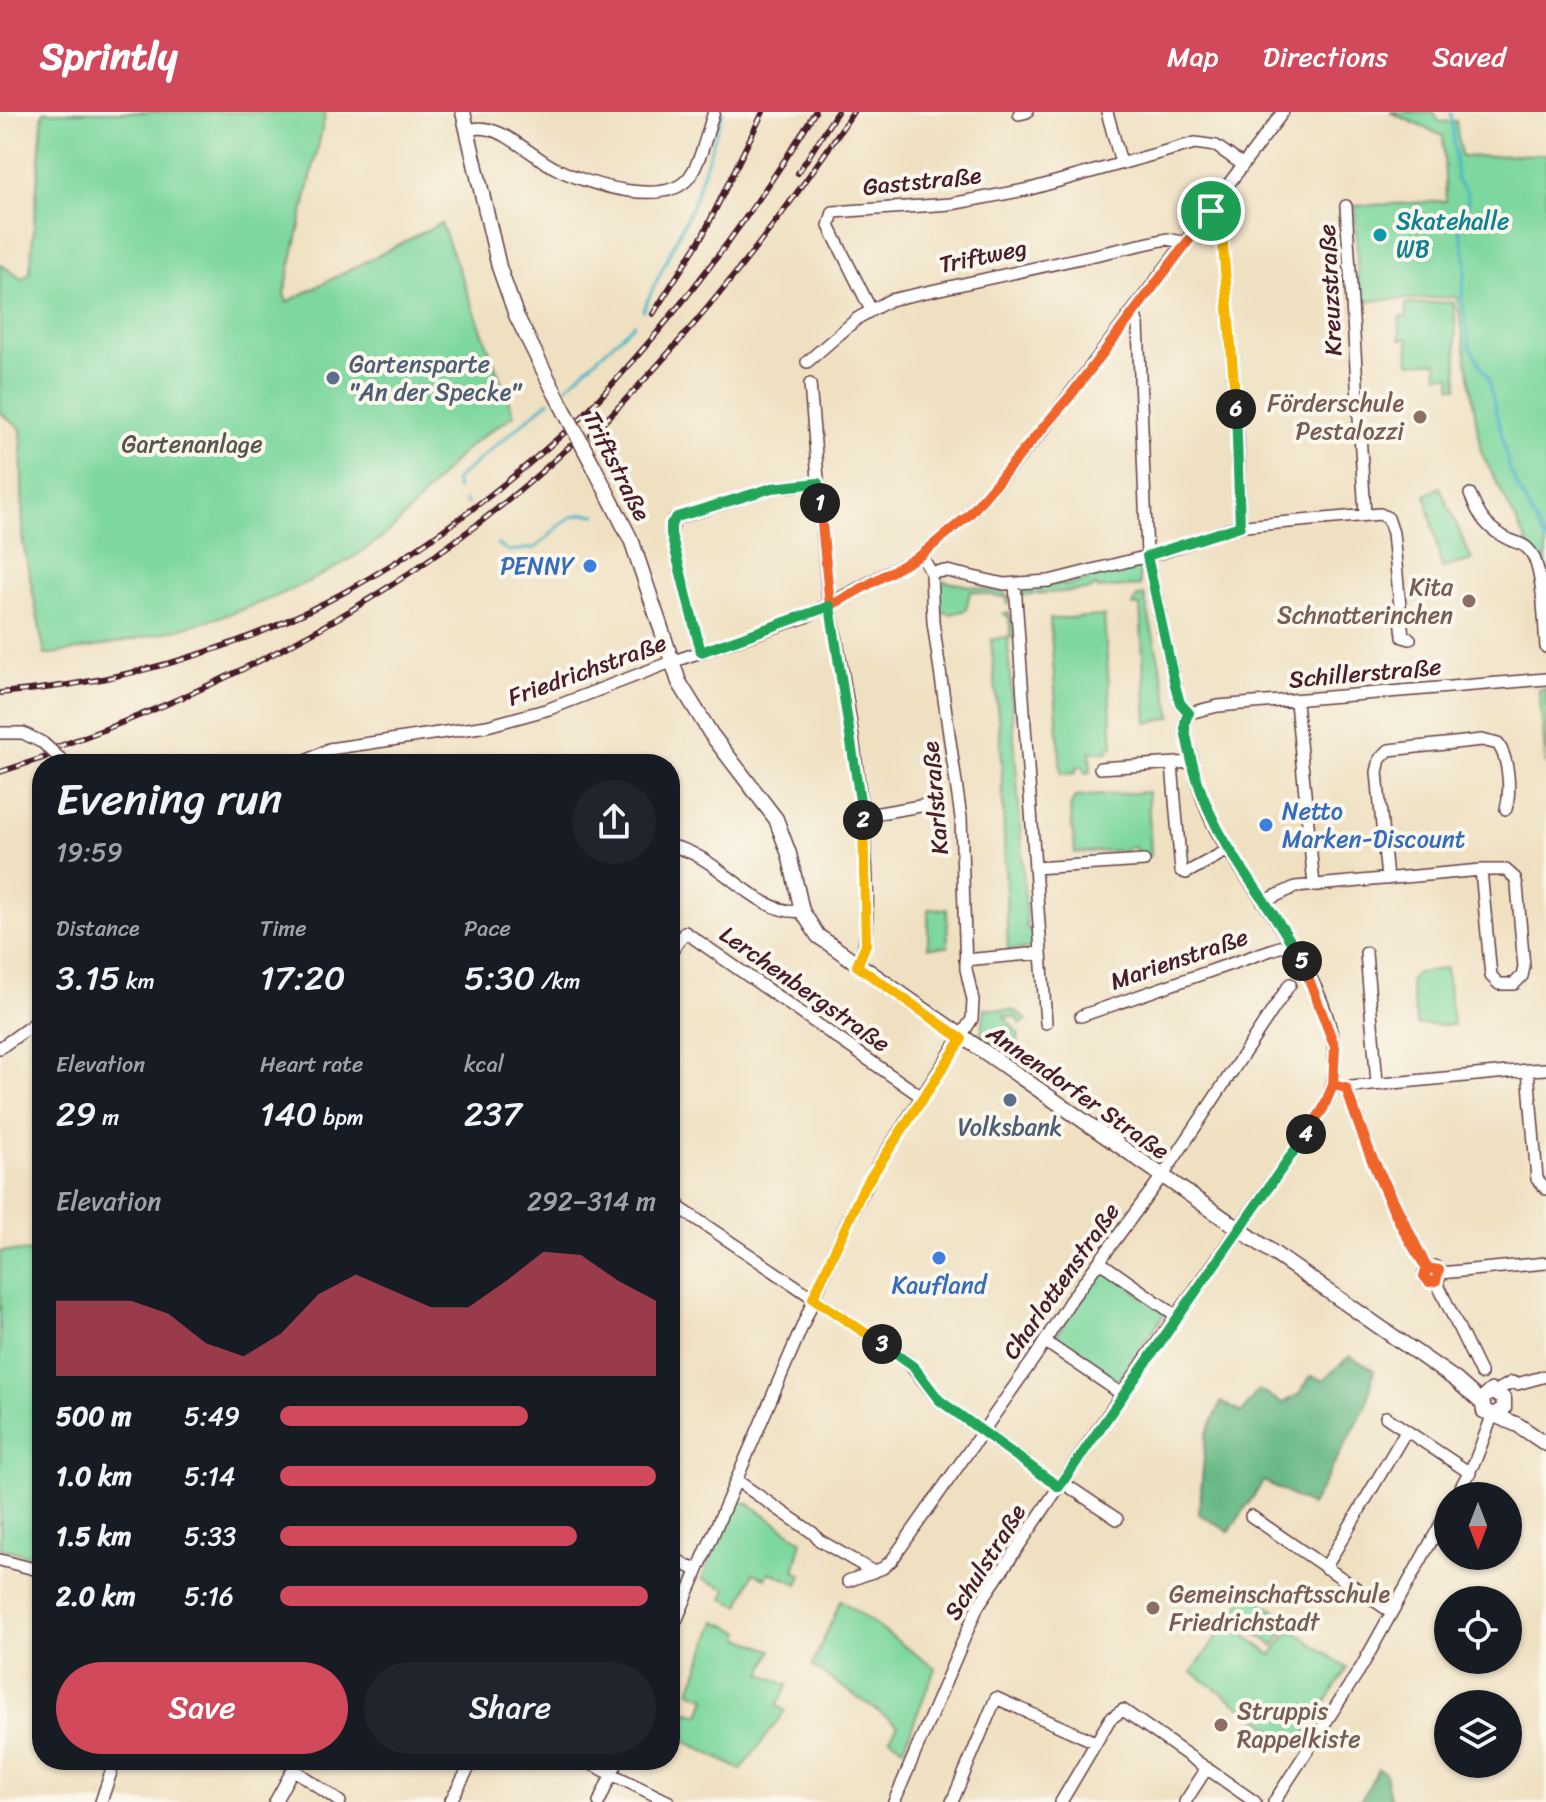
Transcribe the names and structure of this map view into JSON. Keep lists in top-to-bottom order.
{
  "streets": {
    "main road": ["Triftstraße", "Annendorfer Straße"],
    "street": [
      "Gaststraße",
      "Triftweg",
      "Kreuzstraße",
      "Friedrichstraße",
      "Schillerstraße",
      "Karlstraße",
      "Marienstraße",
      "Lerchenbergstraße",
      "Charlottenstraße",
      "Schulstraße"
    ]
  },
  "crossings": [
    ["Gaststraße", "Triftweg"],
    ["Gaststraße", "Friedrichstraße"],
    ["Triftweg", "Friedrichstraße"],
    ["Triftstraße", "Friedrichstraße"],
    ["Triftstraße", "Annendorfer Straße"],
    ["Friedrichstraße", "Karlstraße"],
    ["Karlstraße", "Annendorfer Straße"],
    ["Annendorfer Straße", "Charlottenstraße"],
    ["Annendorfer Straße", "Schulstraße"]
  ],
  "parks": ["Gartenanlage"],
  "places": [
    "Skatehalle WB",
    "Gartensparte \"An der Specke\"",
    "Förderschule Pestalozzi",
    "PENNY",
    "Kita Schnatterinchen",
    "Netto Marken-Discount",
    "Volksbank",
    "Kaufland",
    "Gemeinschaftsschule Friedrichstadt",
    "Struppis Rappelkiste"
  ],
  "north": "bottom",
  "page": {
    "header": "Sprintly",
    "nav": ["Map", "Directions", "Saved"],
    "pins": [
      "6",
      "1",
      "2",
      "5",
      "4",
      "3"
    ],
    "heading": ["Evening run", "19:59"],
    "stats": [
      ["Distance", "3.15 km"],
      ["Time", "17:20"],
      ["Pace", "5:30 /km"],
      ["Elevation", "29 m"],
      ["Heart rate", "140 bpm"],
      ["kcal", "237"]
    ],
    "chart": ["Elevation", "292–314 m"],
    "list": [
      {
        "name": "500 m",
        "note": "5:49"
      },
      {
        "name": "1.0 km",
        "note": "5:14"
      },
      {
        "name": "1.5 km",
        "note": "5:33"
      },
      {
        "name": "2.0 km",
        "note": "5:16"
      }
    ],
    "buttons": ["Save", "Share"]
  }
}
